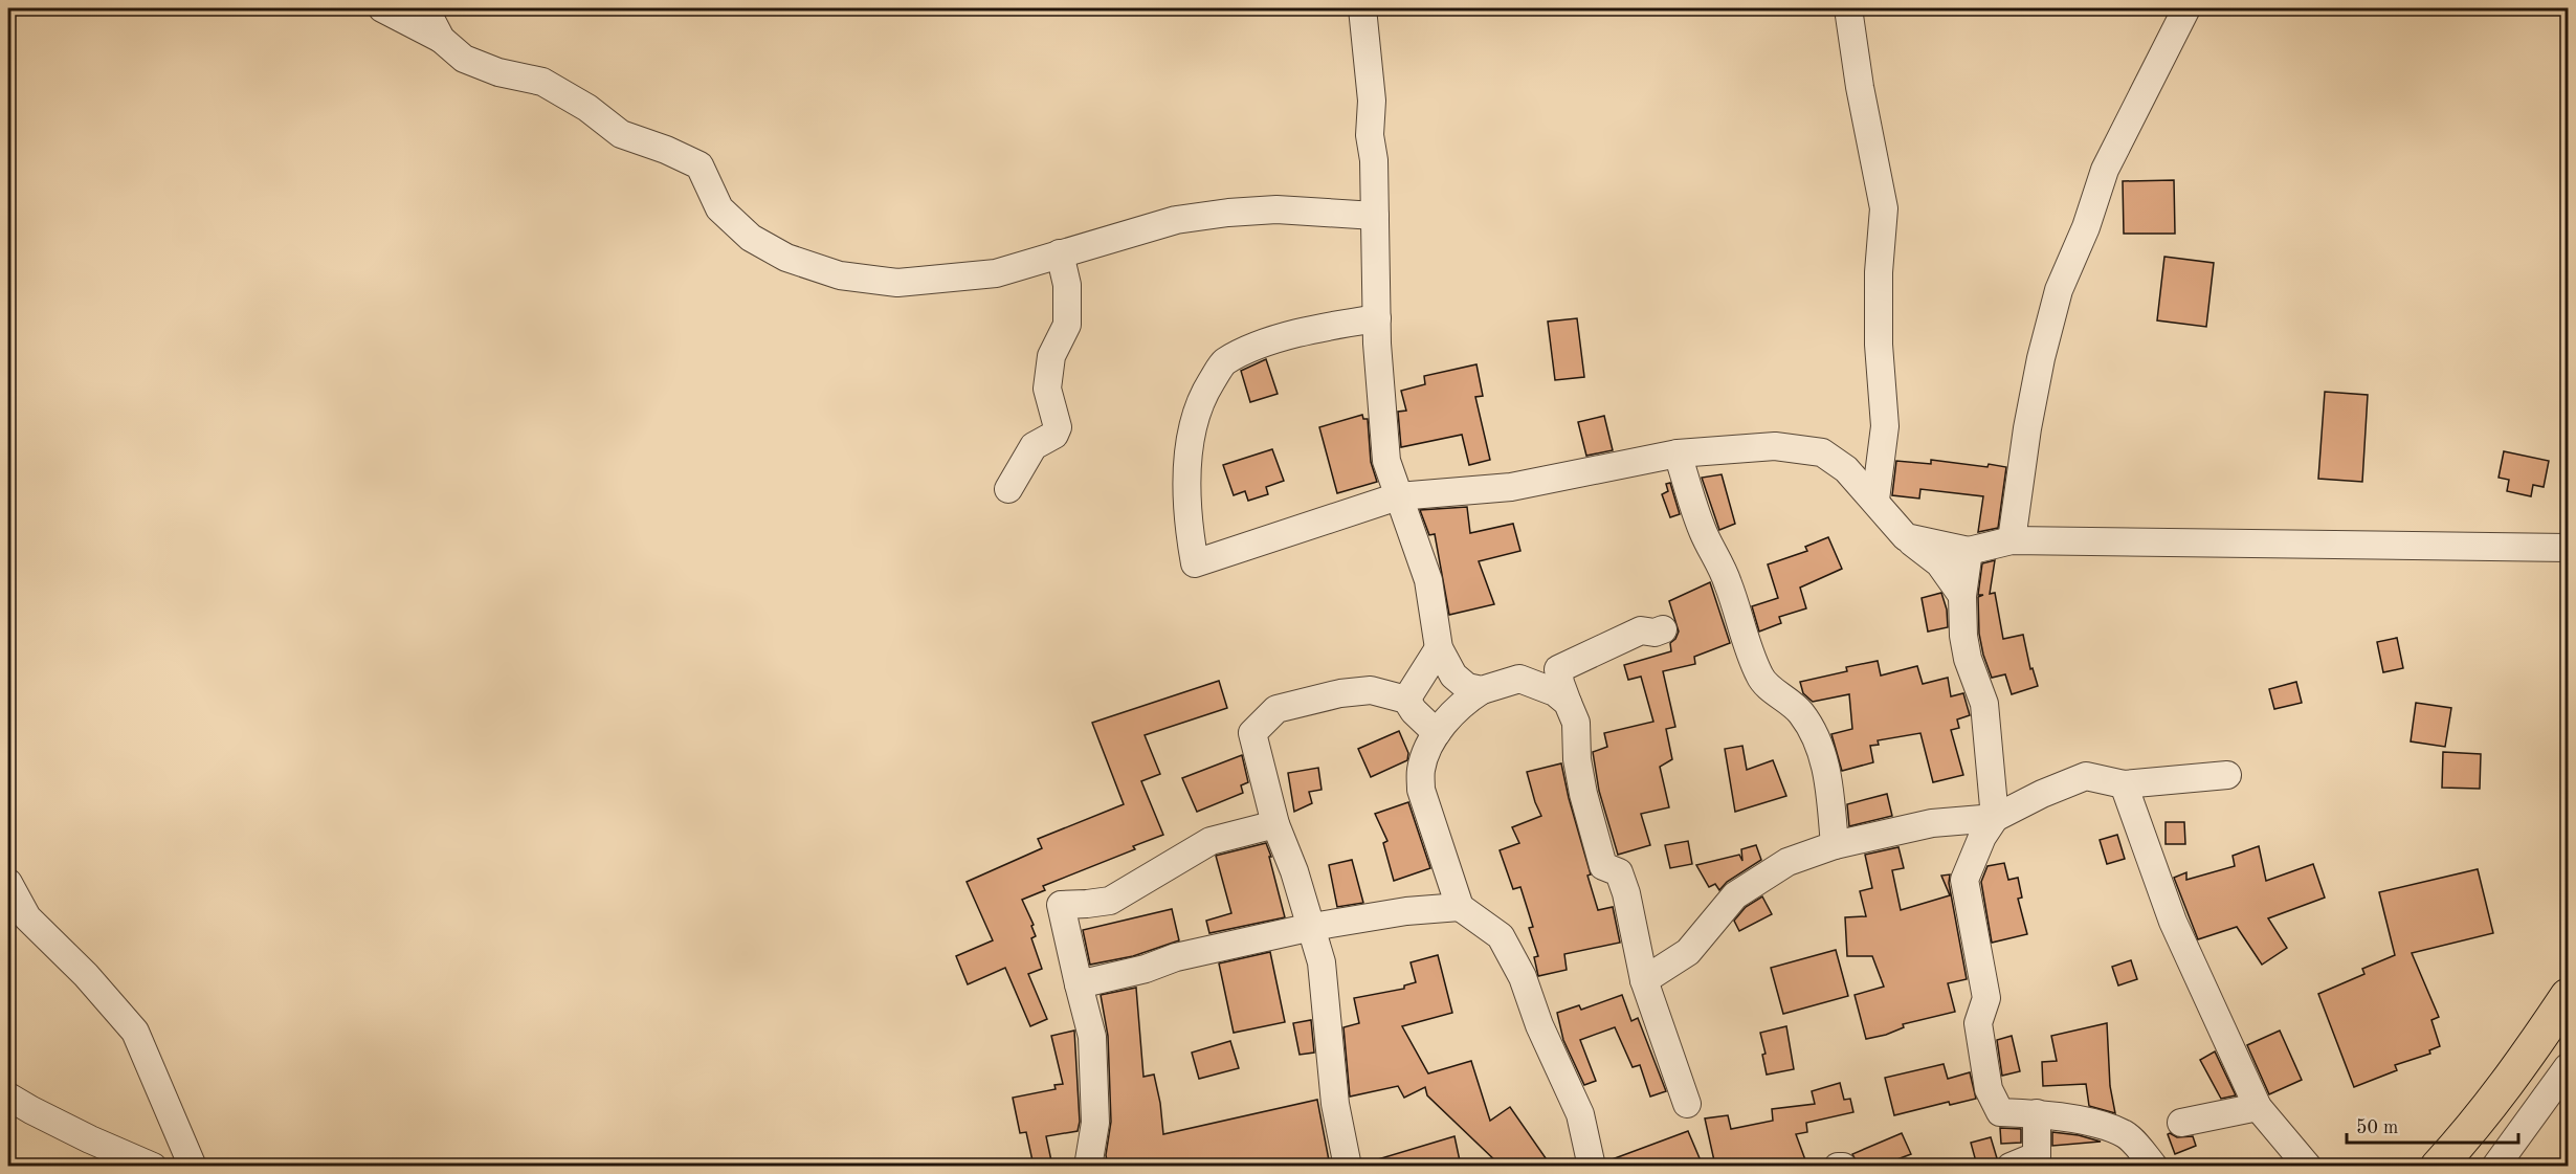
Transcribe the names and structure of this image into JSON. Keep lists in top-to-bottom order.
{
  "scale_bar": "50 m"
}
